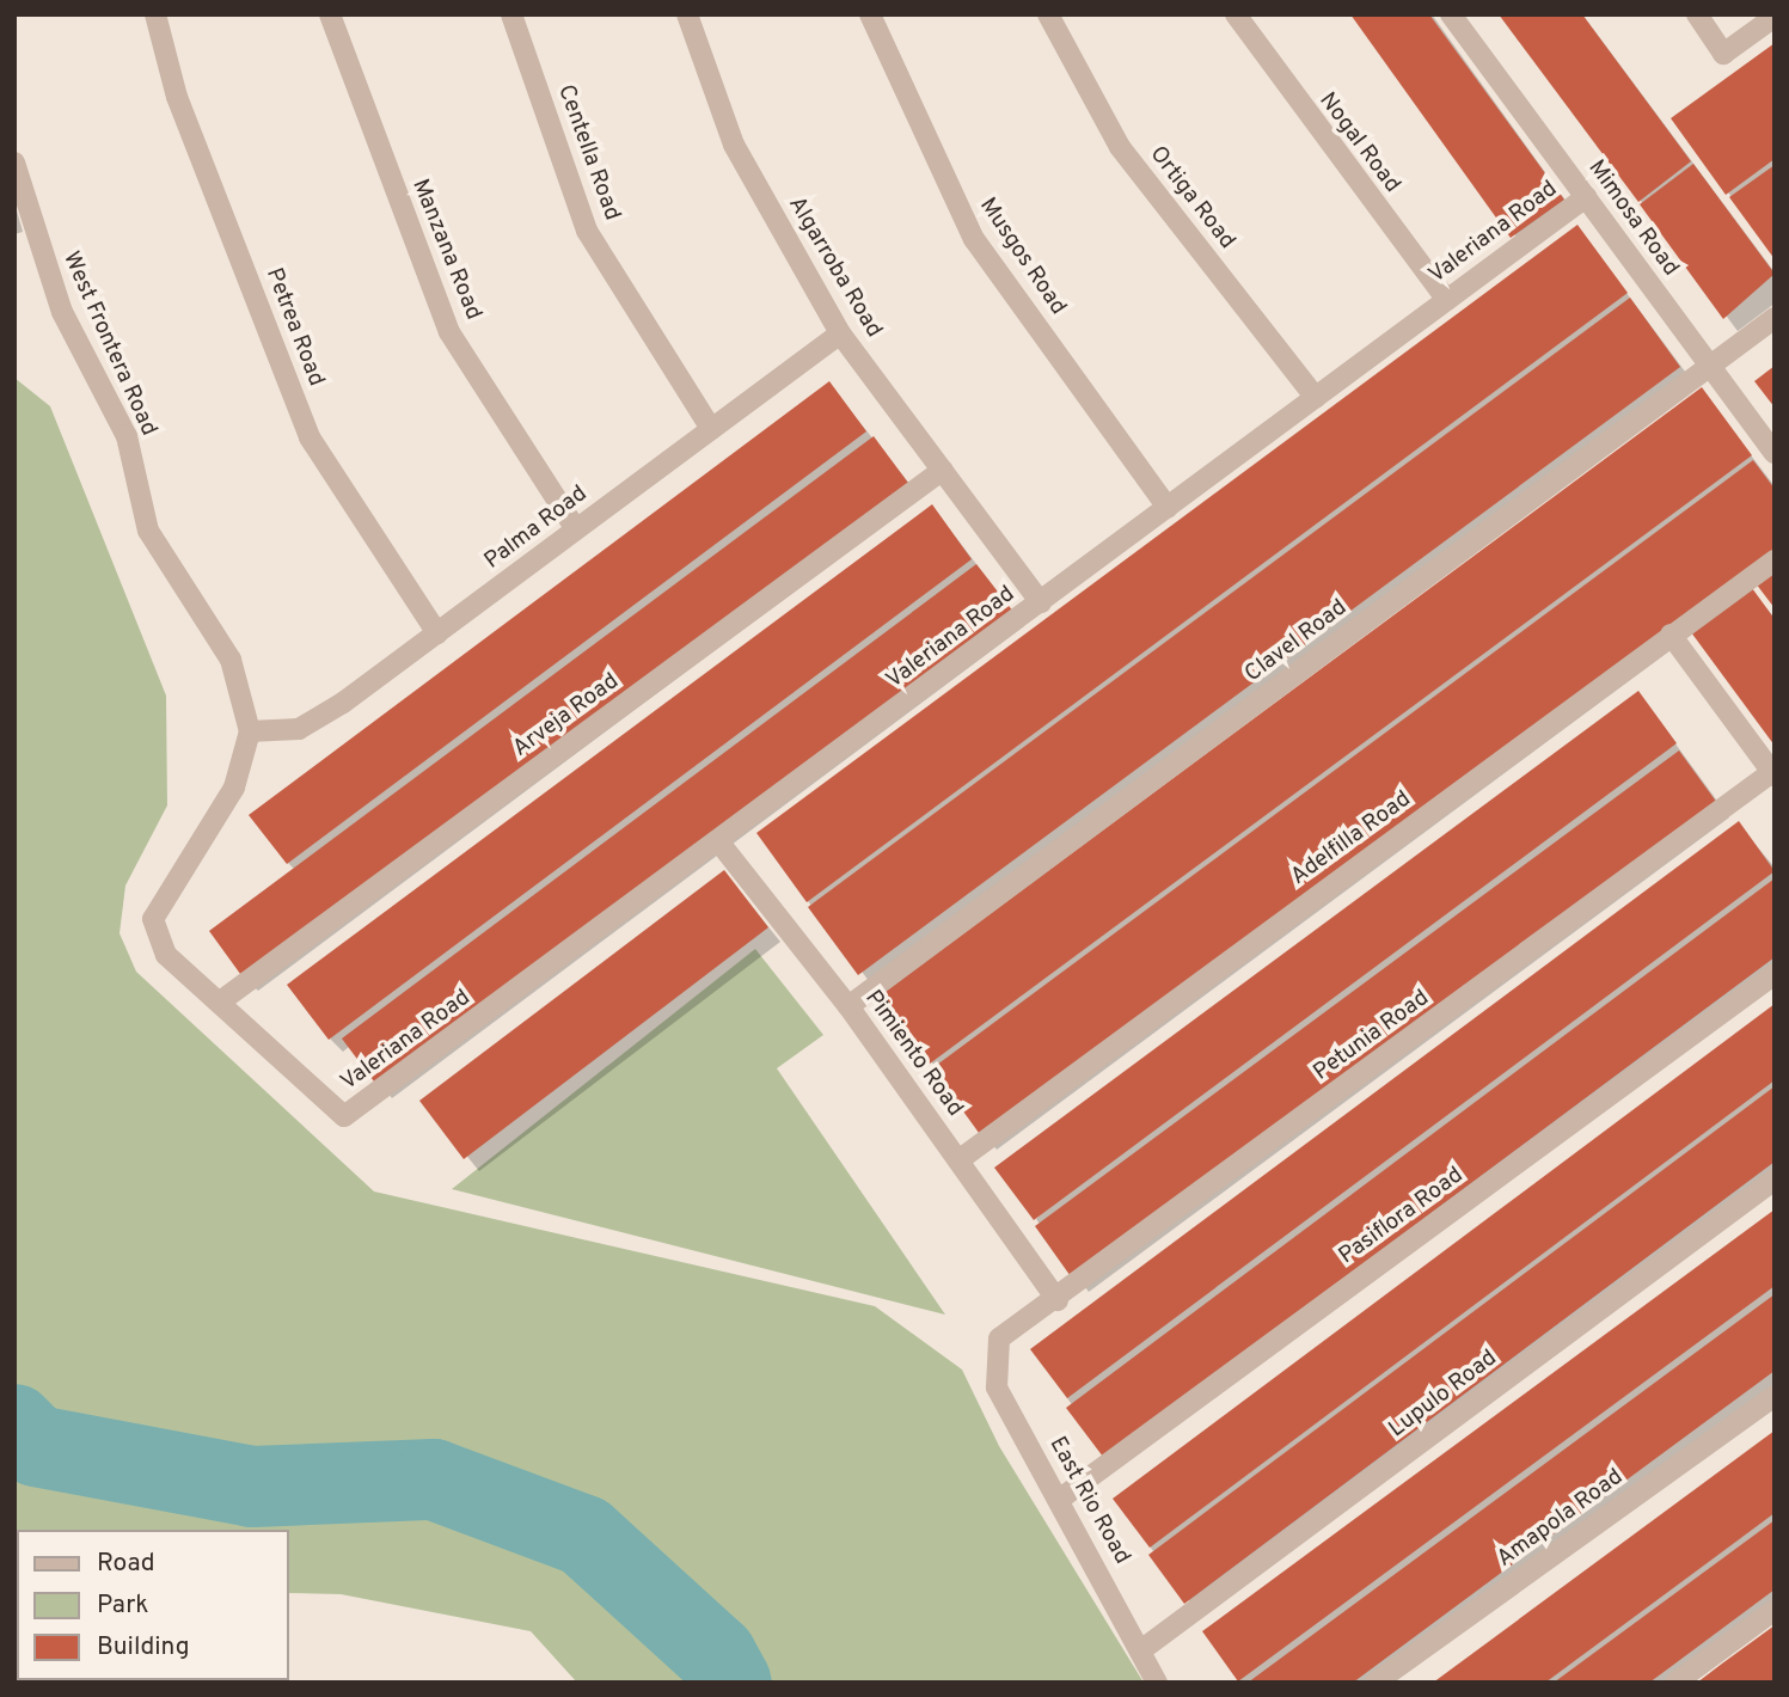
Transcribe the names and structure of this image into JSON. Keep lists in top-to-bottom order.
{
  "streets": {
    "street": [
      "Nogal Road",
      "Centella Road",
      "Ortiga Road",
      "Mimosa Road",
      "Valeriana Road",
      "Manzana Road",
      "Musgos Road",
      "Algarroba Road",
      "Petrea Road",
      "West Frontera Road",
      "Palma Road",
      "Clavel Road",
      "Arveja Road",
      "Adelfilla Road",
      "Petunia Road",
      "Pimiento Road",
      "Pasiflora Road",
      "Lupulo Road",
      "East Rio Road",
      "Amapola Road"
    ]
  },
  "crossings": [
    ["Nogal Road", "Valeriana Road"],
    ["Centella Road", "Palma Road"],
    ["Ortiga Road", "Valeriana Road"],
    ["Mimosa Road", "Valeriana Road"],
    ["Mimosa Road", "Clavel Road"],
    ["Valeriana Road", "Musgos Road"],
    ["Valeriana Road", "Algarroba Road"],
    ["Valeriana Road", "Arveja Road"],
    ["Valeriana Road", "Pimiento Road"],
    ["Manzana Road", "Palma Road"],
    ["Algarroba Road", "Palma Road"],
    ["Algarroba Road", "Arveja Road"],
    ["Petrea Road", "Palma Road"],
    ["West Frontera Road", "Palma Road"],
    ["Clavel Road", "Pimiento Road"],
    ["Adelfilla Road", "Pimiento Road"],
    ["Petunia Road", "Pimiento Road"],
    ["Petunia Road", "East Rio Road"],
    ["Pasiflora Road", "East Rio Road"],
    ["Lupulo Road", "East Rio Road"]
  ],
  "legend": ["Road", "Park", "Building"]
}
